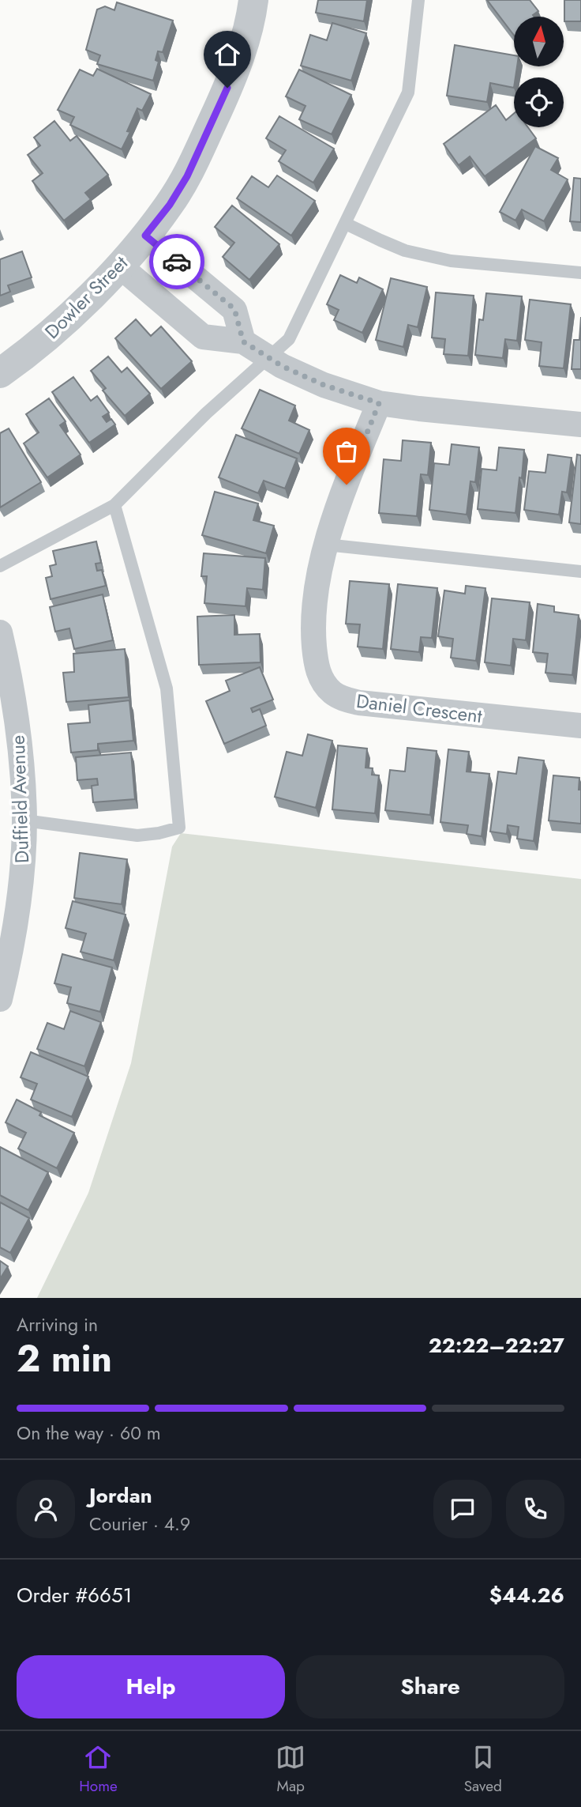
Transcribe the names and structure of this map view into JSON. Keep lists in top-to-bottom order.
{
  "streets": {
    "street": ["Dowler Street", "Daniel Crescent", "Duffield Avenue"]
  },
  "north": "top",
  "page": {
    "heading": ["2 min", "Arriving in", "22:22–22:27"],
    "panel": [
      "Jordan",
      "Courier · 4.9",
      "Order #6651",
      "$44.26"
    ],
    "bar": "On the way · 60 m",
    "buttons": ["Help", "Share"],
    "tabs": ["Home", "Map", "Saved"]
  }
}
